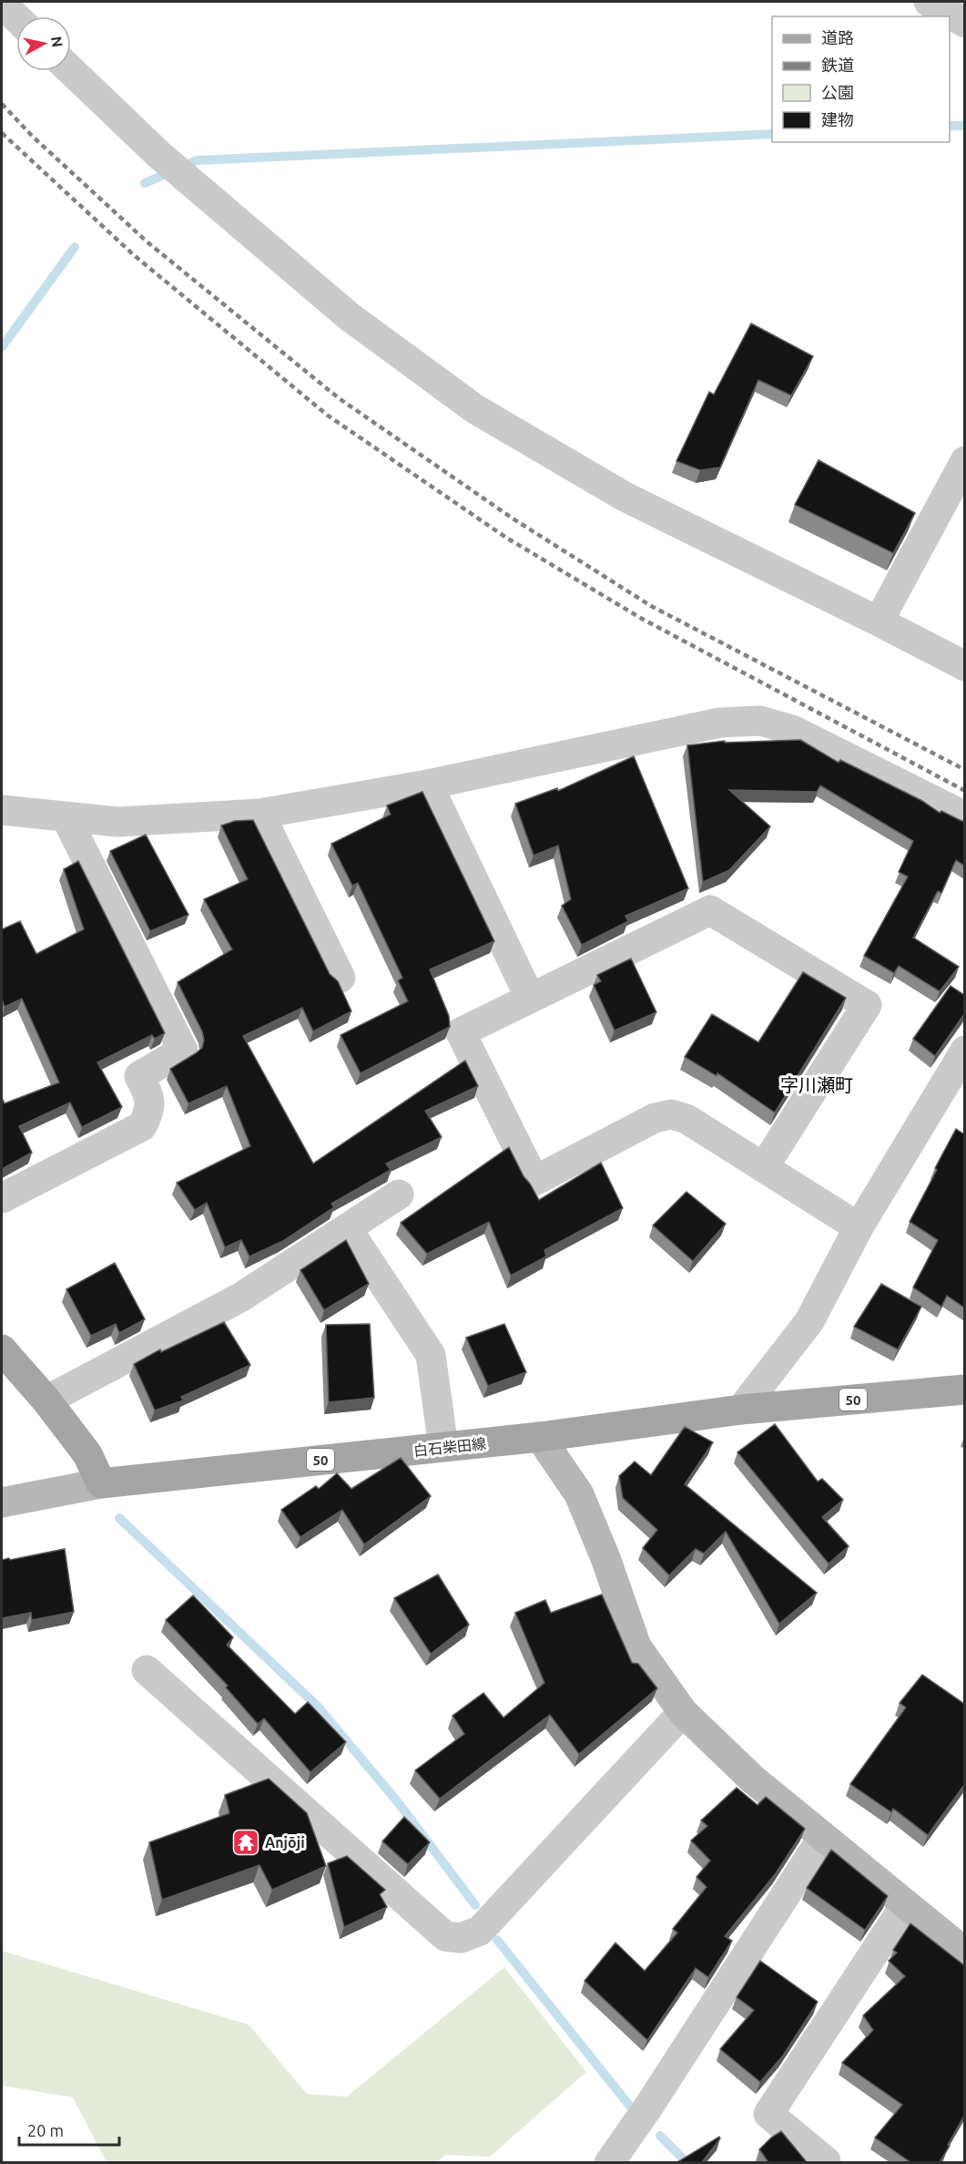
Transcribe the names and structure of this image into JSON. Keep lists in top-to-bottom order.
{
  "streets": {
    "main road": ["50", "白石柴田線"]
  },
  "districts": ["字川瀬町"],
  "places": {
    "temple": ["Anjōji"]
  },
  "legend": [
    "道路",
    "鉄道",
    "公園",
    "建物"
  ],
  "scale_bar": "20 m",
  "north": "right"
}
